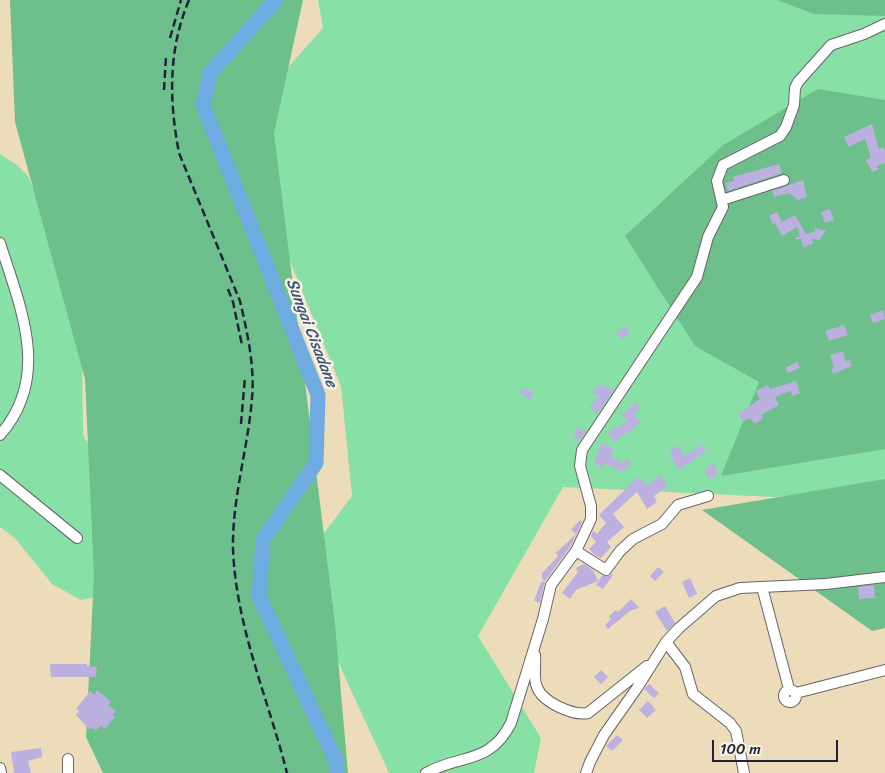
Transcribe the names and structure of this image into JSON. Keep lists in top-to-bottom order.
{
  "water": ["Sungai Cisadane"],
  "scale_bar": "100 m"
}
